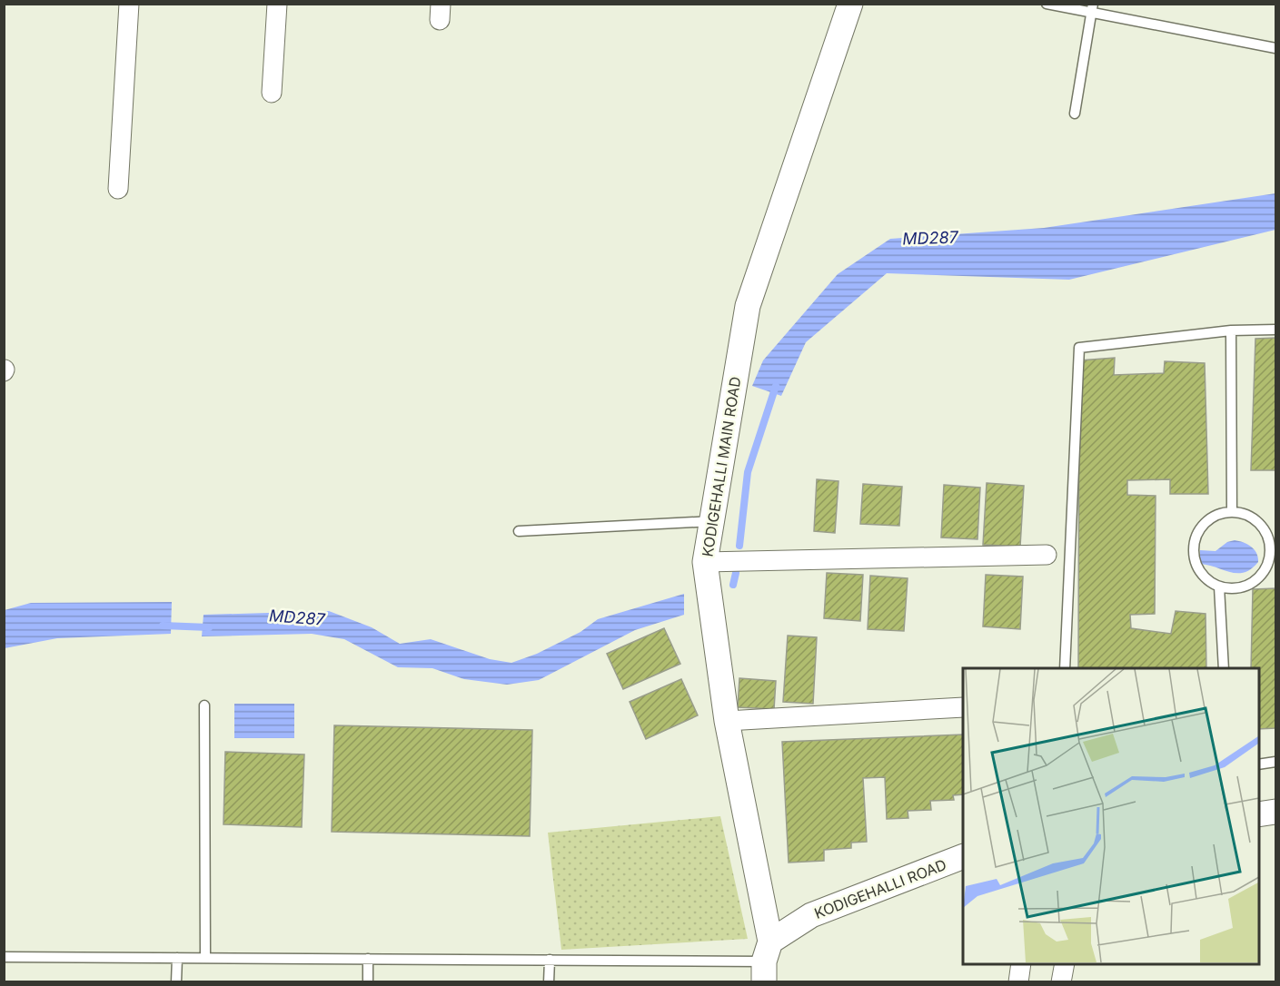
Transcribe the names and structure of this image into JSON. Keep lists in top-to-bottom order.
{
  "streets": {
    "street": ["KODIGEHALLI MAIN ROAD", "KODIGEHALLI ROAD"]
  },
  "crossings": [
    ["KODIGEHALLI MAIN ROAD", "KODIGEHALLI ROAD"]
  ],
  "water": ["MD287"]
}
